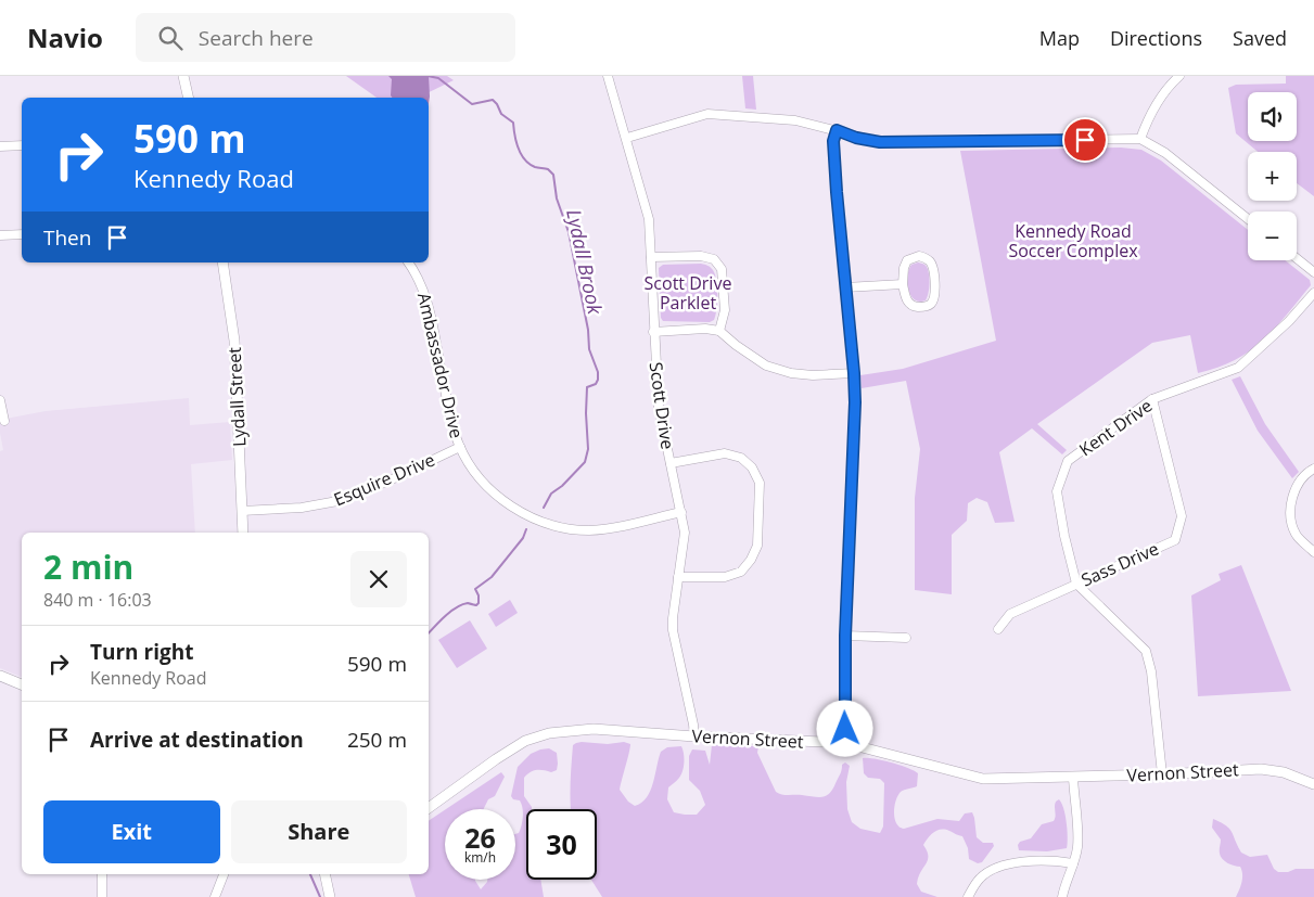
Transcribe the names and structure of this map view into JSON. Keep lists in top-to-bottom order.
{
  "streets": {
    "street": [
      "Ambassador Drive",
      "Lydall Street",
      "Scott Drive",
      "Kent Drive",
      "Esquire Drive",
      "Sass Drive",
      "Vernon Street"
    ]
  },
  "crossings": [
    ["Ambassador Drive", "Scott Drive"],
    ["Ambassador Drive", "Esquire Drive"],
    ["Lydall Street", "Esquire Drive"],
    ["Scott Drive", "Vernon Street"],
    ["Kent Drive", "Sass Drive"]
  ],
  "water": ["Lydall Brook"],
  "parks": ["Kennedy Road Soccer Complex", "Scott Drive Parklet"],
  "page": {
    "header": "Navio",
    "search": "Search here",
    "nav": ["Map", "Directions", "Saved"],
    "map_buttons": ["+", "−"],
    "turn": ["590 m", "Kennedy Road"],
    "then": "Then",
    "heading": ["2 min", "840 m · 16:03"],
    "list": [
      {
        "name": "Turn right",
        "note": "Kennedy Road",
        "value": "590 m"
      },
      {
        "name": "Arrive at destination",
        "value": "250 m"
      }
    ],
    "buttons": ["Exit", "Share"],
    "speed": "26 km/h",
    "limit": "30"
  }
}
